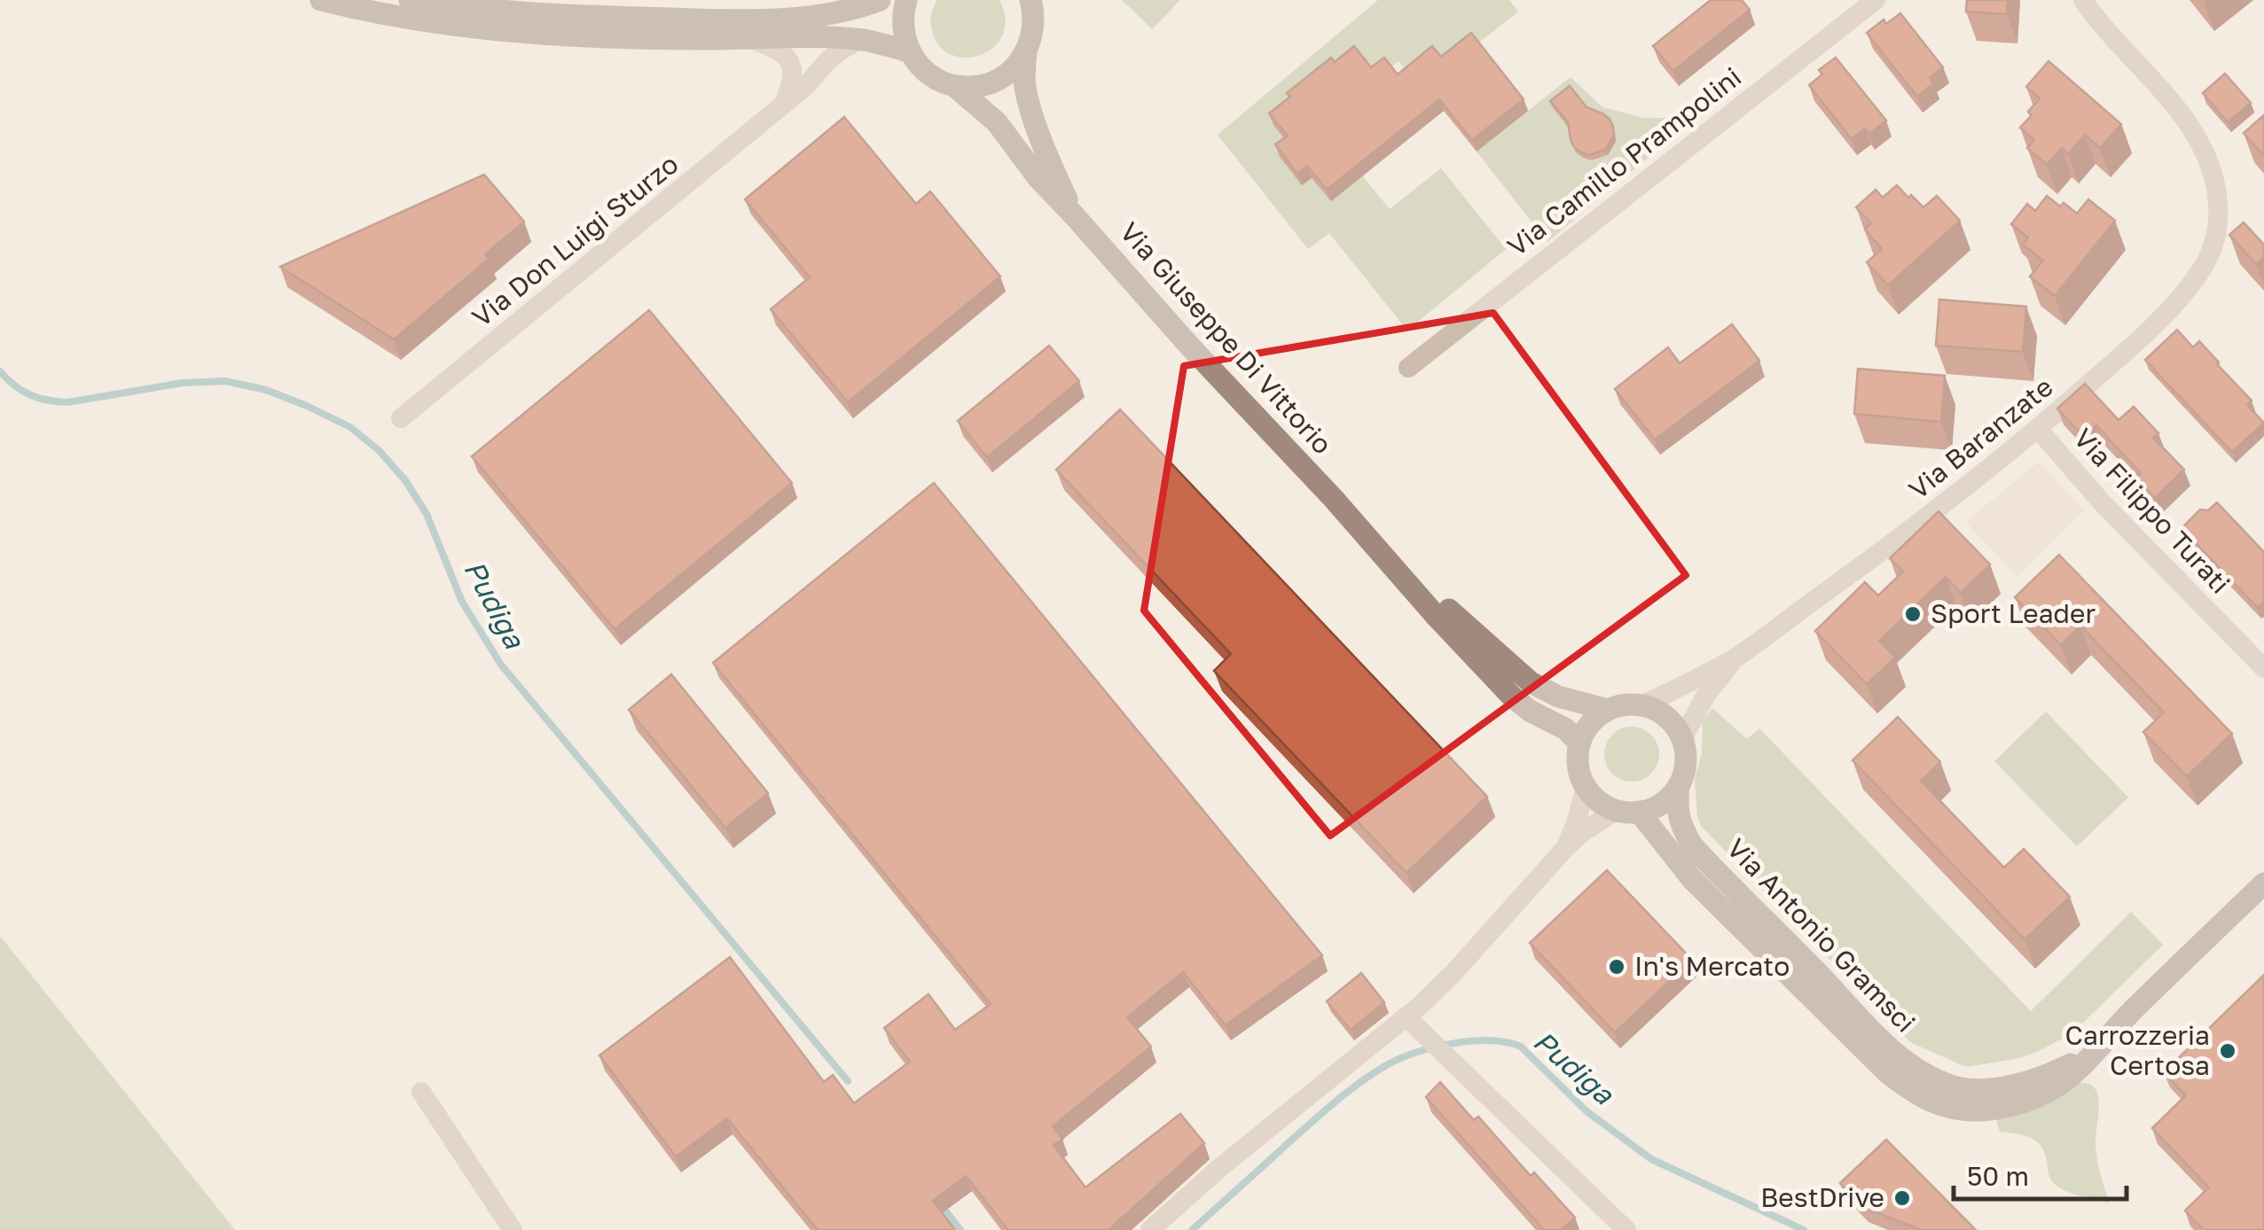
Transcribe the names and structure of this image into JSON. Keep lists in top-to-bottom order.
{
  "streets": {
    "street": [
      "Via Camillo Prampolini",
      "Via Don Luigi Sturzo",
      "Via Giuseppe Di Vittorio",
      "Via Baranzate",
      "Via Filippo Turati",
      "Via Antonio Gramsci"
    ]
  },
  "crossings": [
    ["Via Giuseppe Di Vittorio", "Via Baranzate"],
    ["Via Giuseppe Di Vittorio", "Via Antonio Gramsci"],
    ["Via Baranzate", "Via Filippo Turati"],
    ["Via Baranzate", "Via Antonio Gramsci"]
  ],
  "water": ["Pudiga"],
  "places": [
    "Sport Leader",
    "In's Mercato",
    "Carrozzeria Certosa",
    "BestDrive"
  ],
  "scale_bar": "50 m"
}
